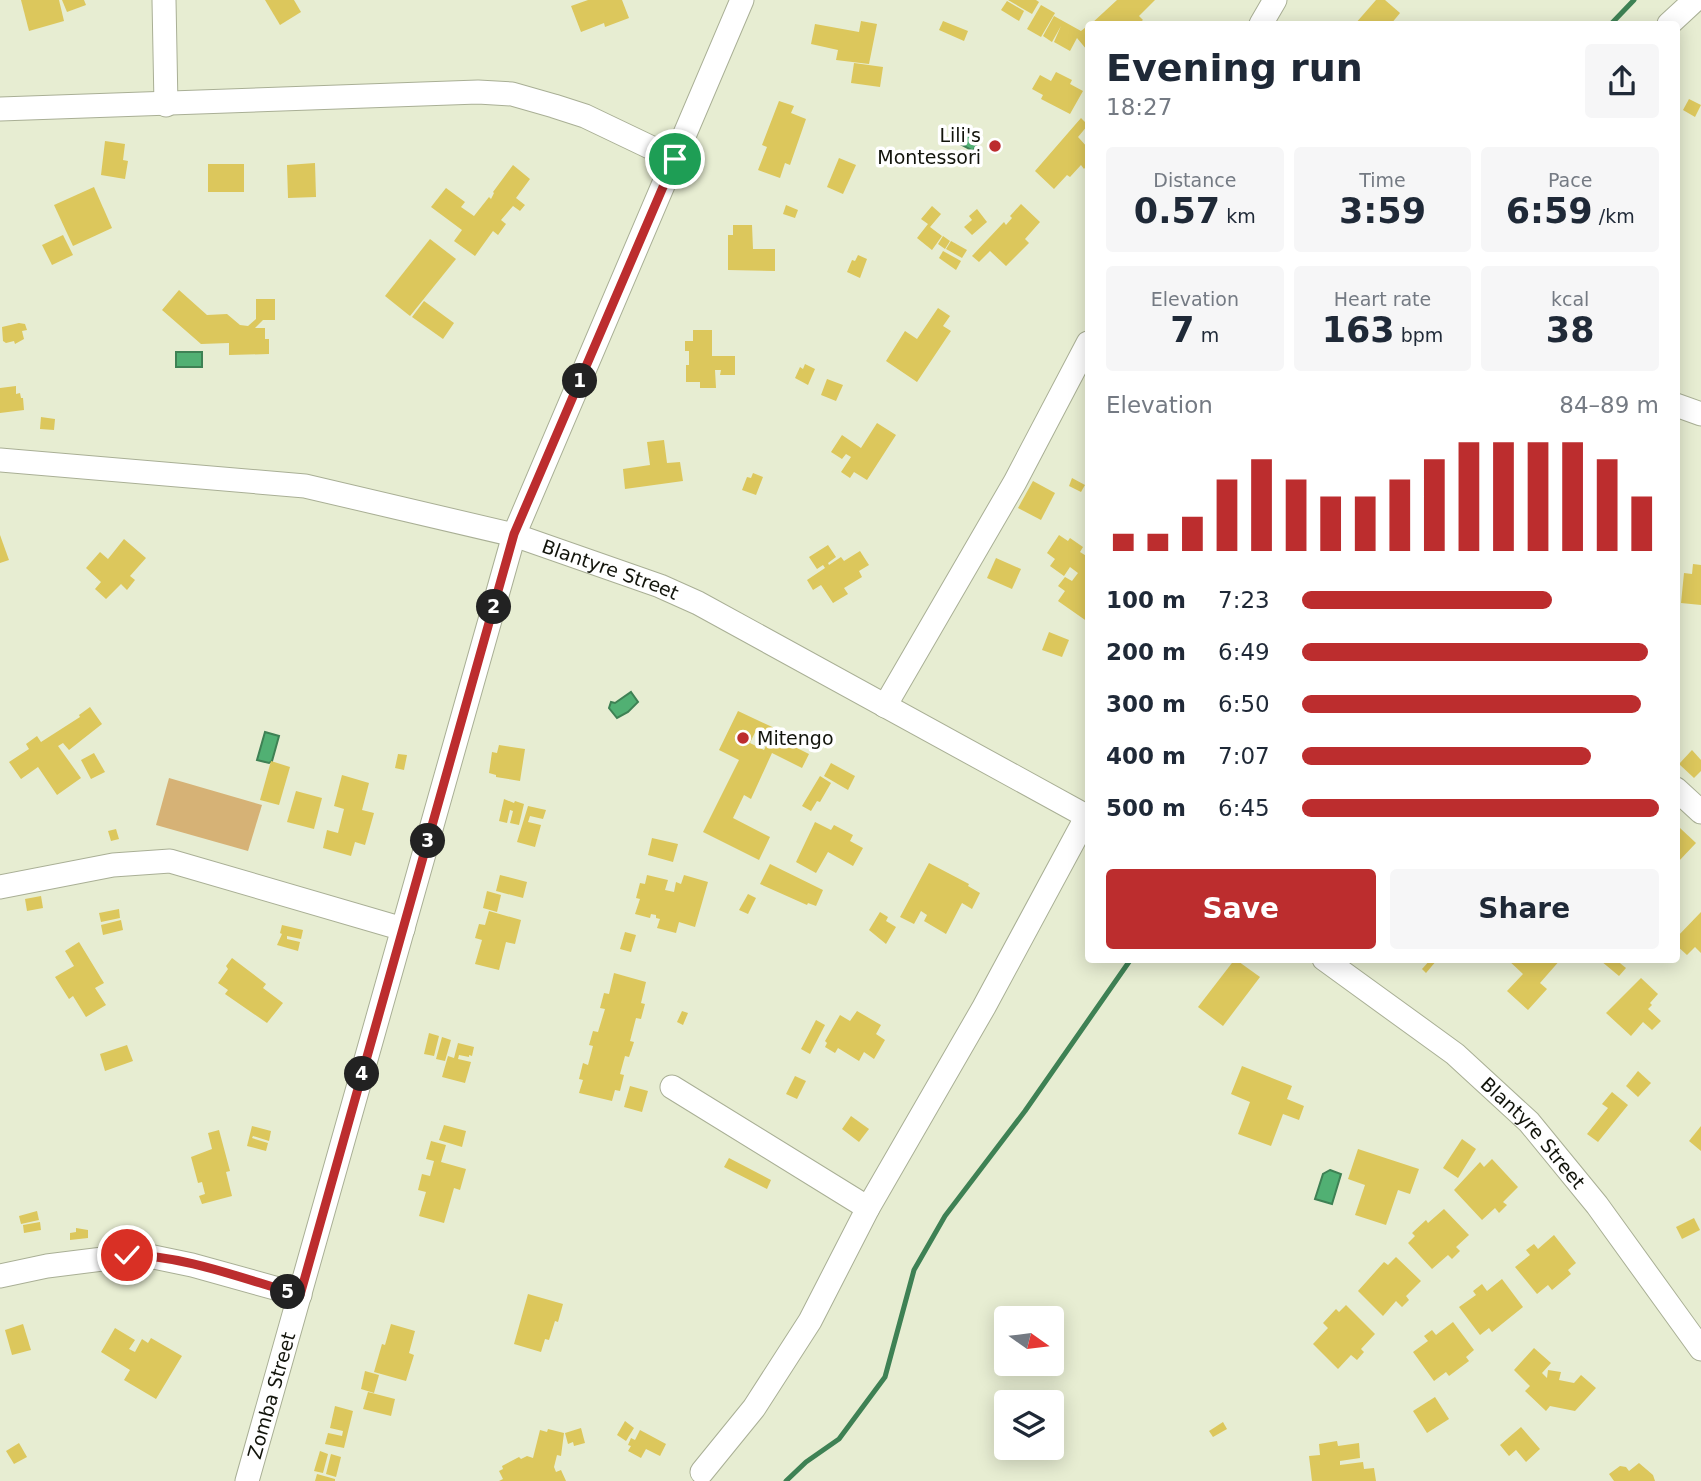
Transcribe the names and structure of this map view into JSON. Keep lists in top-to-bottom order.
{
  "streets": {
    "street": ["Blantyre Street", "Zomba Street"]
  },
  "crossings": [
    ["Blantyre Street", "Zomba Street"]
  ],
  "places": ["Lili's Montessori", "Mitengo"],
  "north": "right",
  "page": {
    "heading": ["Evening run", "18:27"],
    "stats": [
      ["Distance", "0.57 km"],
      ["Time", "3:59"],
      ["Pace", "6:59 /km"],
      ["Elevation", "7 m"],
      ["Heart rate", "163 bpm"],
      ["kcal", "38"]
    ],
    "pins": [
      "1",
      "2",
      "3",
      "4",
      "5"
    ],
    "chart": ["Elevation", "84–89 m"],
    "list": [
      {
        "name": "100 m",
        "note": "7:23"
      },
      {
        "name": "200 m",
        "note": "6:49"
      },
      {
        "name": "300 m",
        "note": "6:50"
      },
      {
        "name": "400 m",
        "note": "7:07"
      },
      {
        "name": "500 m",
        "note": "6:45"
      }
    ],
    "buttons": ["Save", "Share"]
  }
}
